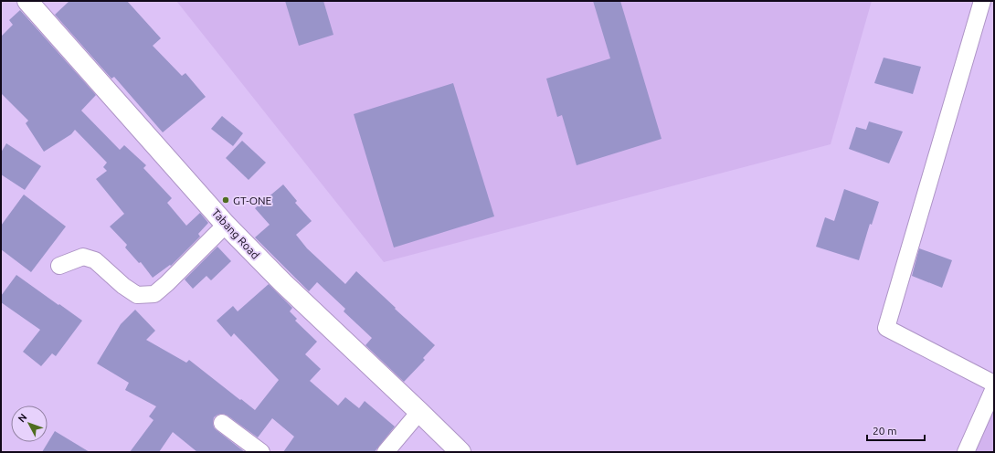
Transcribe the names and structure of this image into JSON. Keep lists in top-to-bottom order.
{
  "streets": {
    "main road": ["Tabang Road"]
  },
  "places": ["GT-ONE"],
  "scale_bar": "20 m",
  "north": "top left"
}
